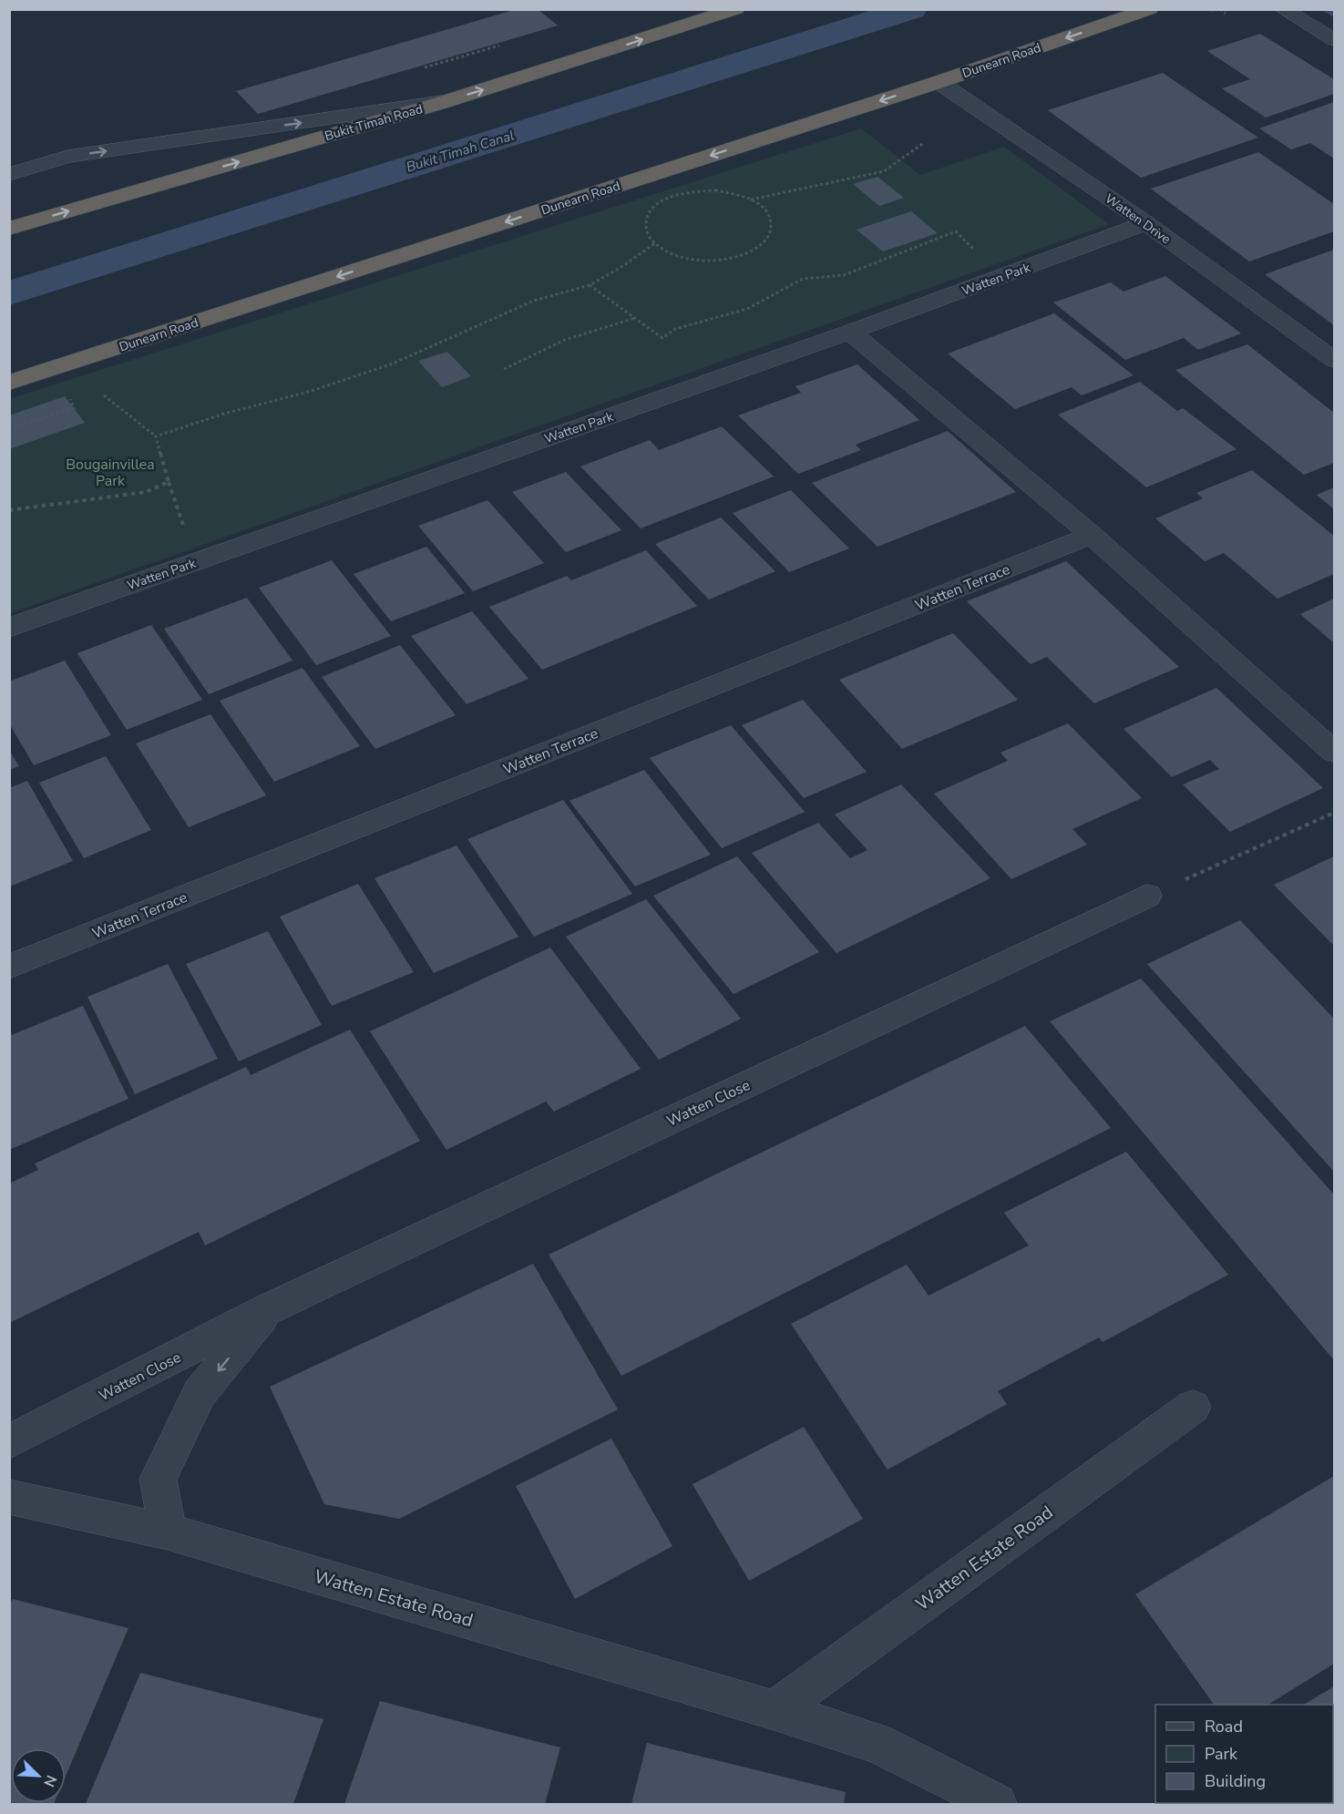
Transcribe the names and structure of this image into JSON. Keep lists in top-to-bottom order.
{
  "streets": {
    "highway": ["Dunearn Road", "Bukit Timah Road"],
    "street": [
      "Watten Drive",
      "Watten Park",
      "Watten Terrace",
      "Watten Close",
      "Watten Estate Road"
    ]
  },
  "crossings": [
    ["Dunearn Road", "Watten Drive"],
    ["Watten Drive", "Watten Park"],
    ["Watten Close", "Watten Estate Road"]
  ],
  "one_way": ["Dunearn Road", "Bukit Timah Road"],
  "water": ["Bukit Timah Canal"],
  "parks": ["Bougainvillea Park"],
  "legend": ["Road", "Park", "Building"],
  "north": "bottom right"
}
